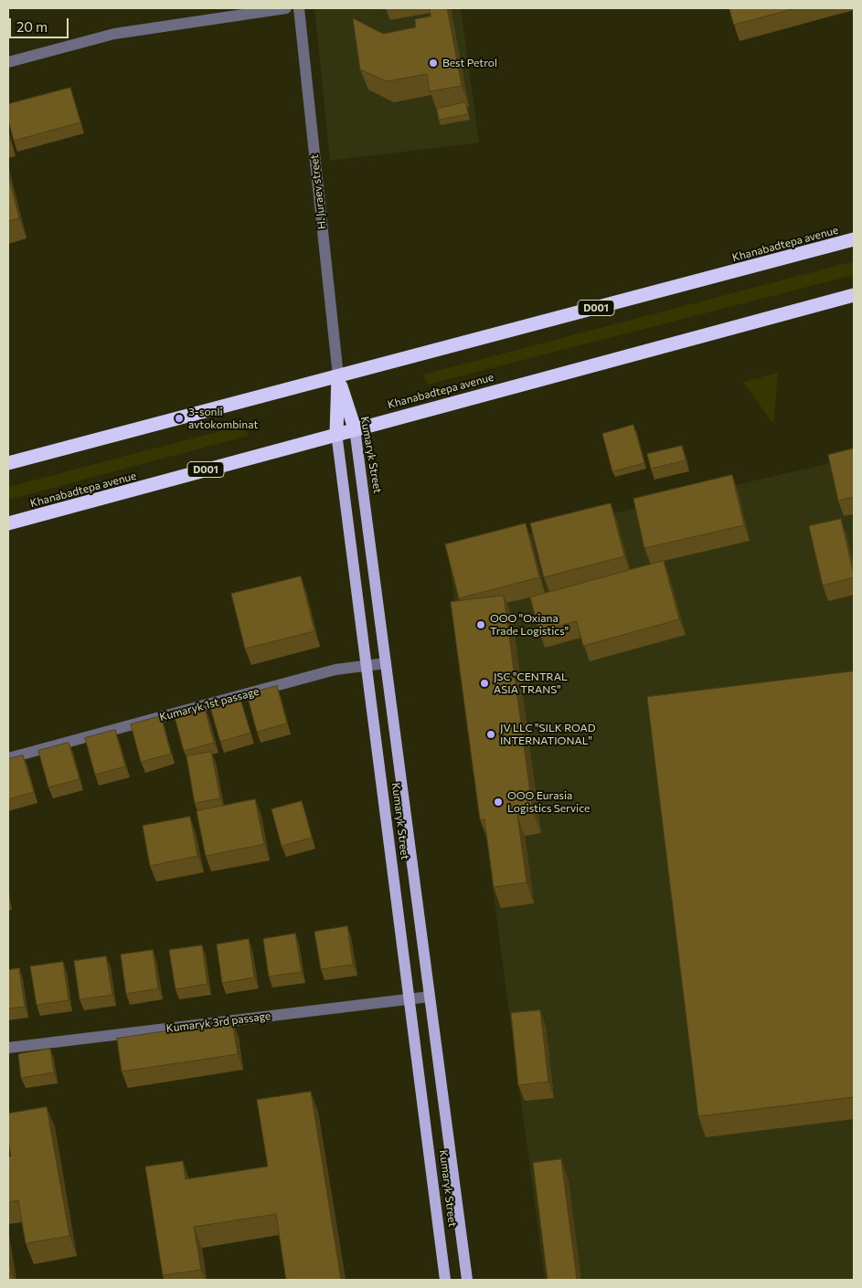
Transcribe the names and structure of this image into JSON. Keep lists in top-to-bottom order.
{
  "streets": {
    "highway": ["Khanabadtepa avenue", "D001", "Kumaryk Street"],
    "street": ["H. Juraev street", "Kumaryk 1st passage", "Kumaryk 3rd passage"]
  },
  "crossings": [
    ["H. Juraev street", "Khanabadtepa avenue"],
    ["H. Juraev street", "Kumaryk Street"],
    ["Khanabadtepa avenue", "Kumaryk Street"],
    ["Kumaryk Street", "Kumaryk 1st passage"],
    ["Kumaryk Street", "Kumaryk 3rd passage"]
  ],
  "places": [
    "Best Petrol",
    "3-sonli avtokombinat",
    "ООО \"Oxiana Trade Logistics\"",
    "JSC \"CENTRAL ASIA TRANS\"",
    "JV LLC \"SILK ROAD INTERNATIONAL\"",
    "OOO Eurasia Logistics Service"
  ],
  "scale_bar": "20 m"
}
